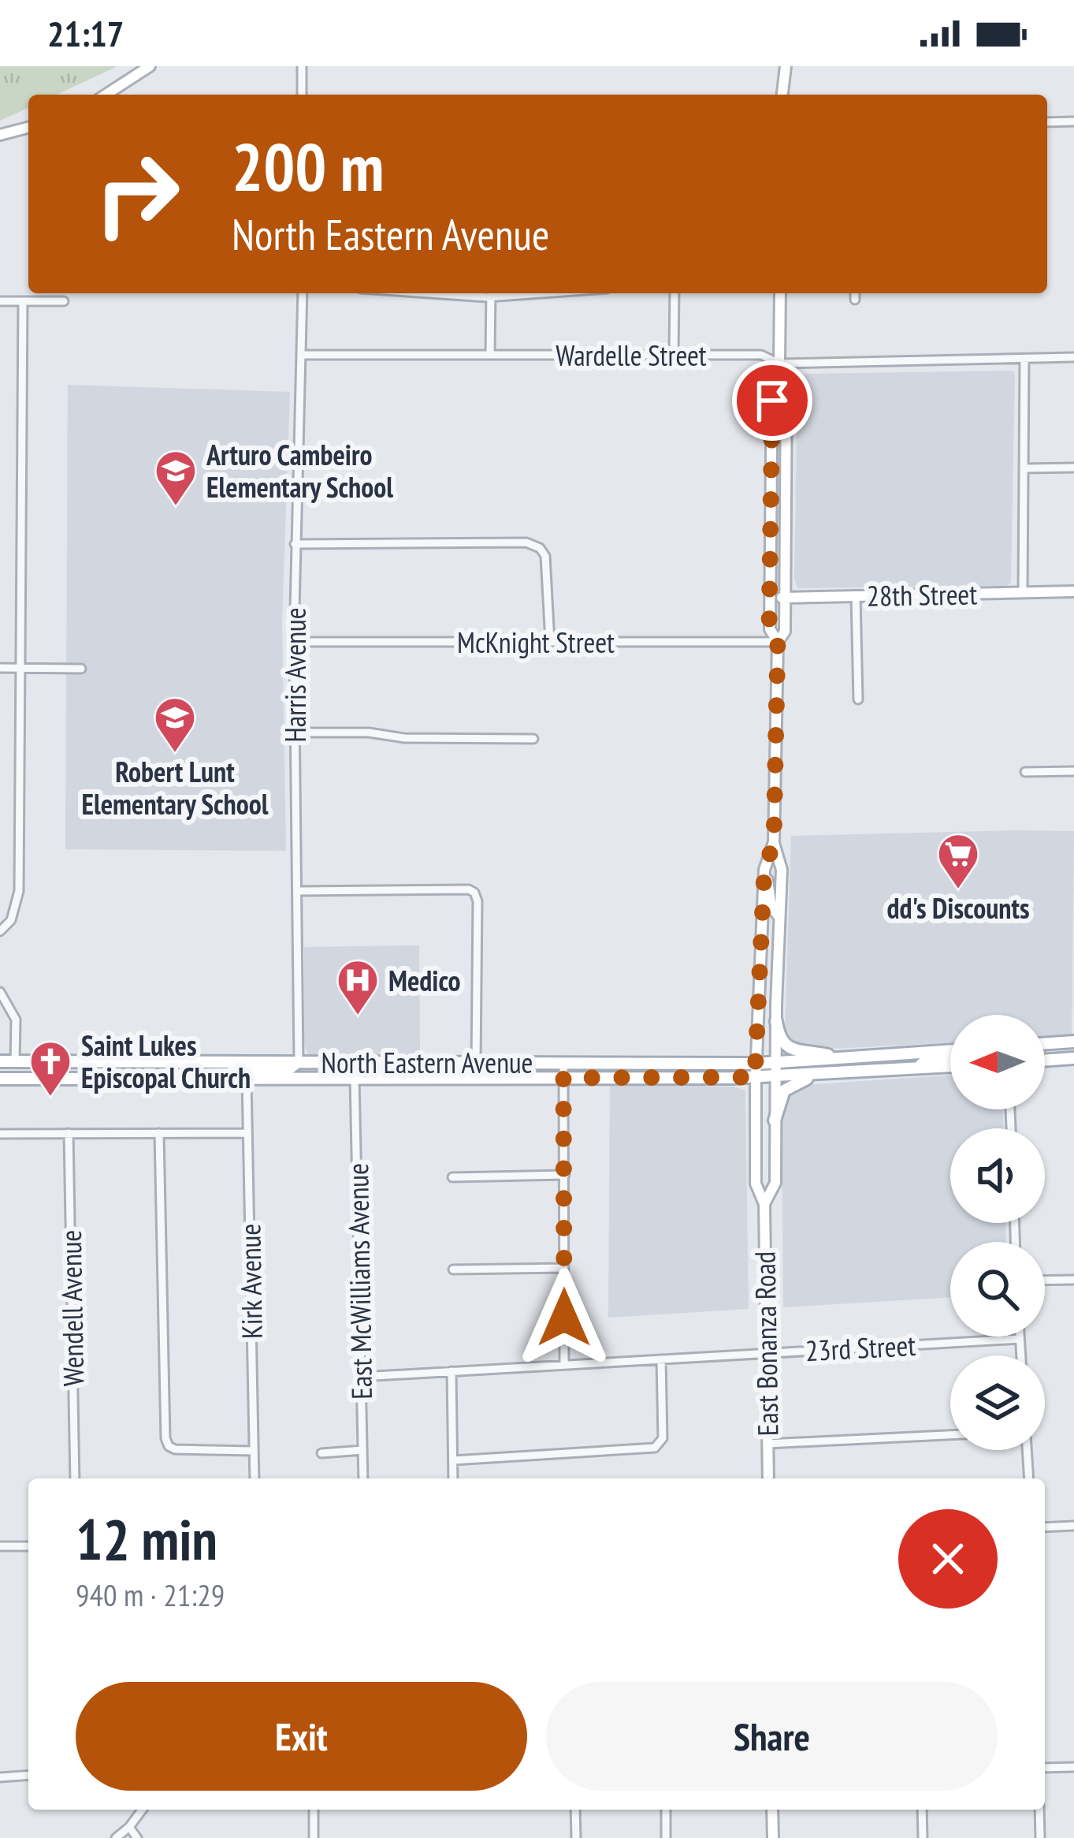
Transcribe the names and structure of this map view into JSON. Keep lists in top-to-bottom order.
{
  "streets": {
    "main road": ["28th Street", "North Eastern Avenue", "East Bonanza Road"],
    "street": [
      "Wardelle Street",
      "McKnight Street",
      "Harris Avenue",
      "Kirk Avenue",
      "East McWilliams Avenue",
      "Wendell Avenue",
      "23rd Street"
    ]
  },
  "crossings": [
    ["Wardelle Street", "Harris Avenue"],
    ["Wardelle Street", "East Bonanza Road"],
    ["28th Street", "East Bonanza Road"],
    ["McKnight Street", "Harris Avenue"],
    ["McKnight Street", "East Bonanza Road"],
    ["Harris Avenue", "North Eastern Avenue"],
    ["North Eastern Avenue", "Kirk Avenue"],
    ["North Eastern Avenue", "East McWilliams Avenue"],
    ["North Eastern Avenue", "East Bonanza Road"],
    ["East McWilliams Avenue", "23rd Street"],
    ["East Bonanza Road", "23rd Street"]
  ],
  "places": {
    "school or university": ["Arturo Cambeiro Elementary School", "Robert Lunt Elementary School"],
    "supermarket": ["dd's Discounts"],
    "hospital": ["Medico"],
    "church": ["Saint Lukes Episcopal Church"]
  },
  "north": "left",
  "page": {
    "status": "21:17",
    "turn": ["200 m", "North Eastern Avenue"],
    "heading": ["12 min", "940 m · 21:29"],
    "buttons": ["Exit", "Share"]
  }
}
